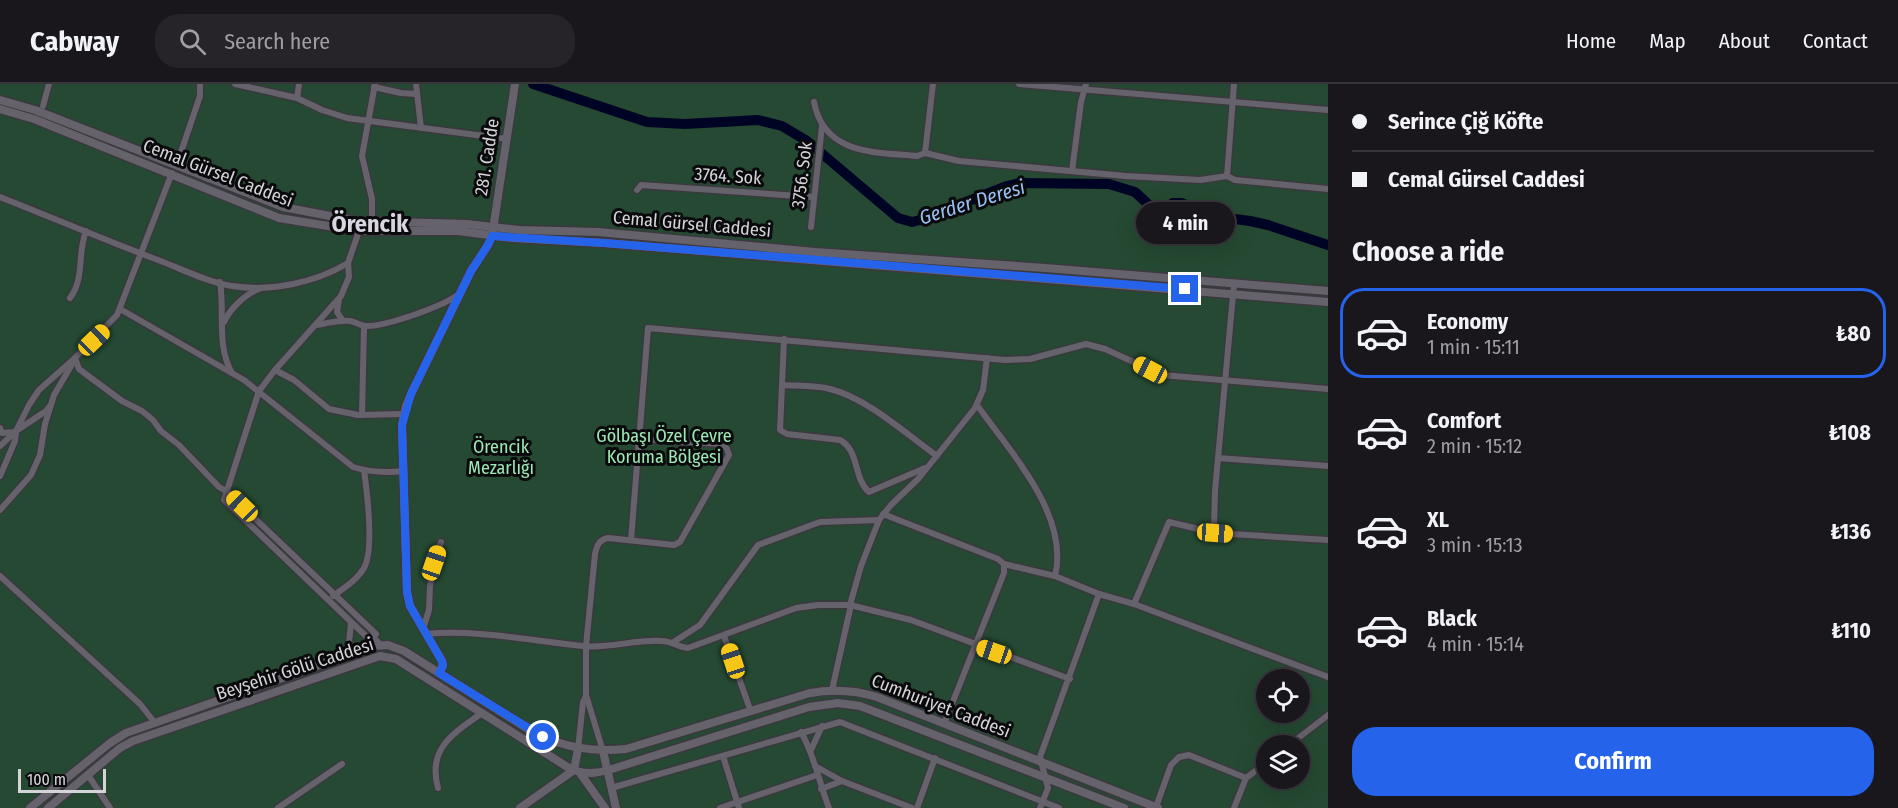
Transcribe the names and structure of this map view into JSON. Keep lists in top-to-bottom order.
{
  "streets": {
    "street": [
      "281. Cadde",
      "Cemal Gürsel Caddesi",
      "3756. Sok",
      "3764. Sok",
      "Beyşehir Gölü Caddesi",
      "Cumhuriyet Caddesi"
    ]
  },
  "crossings": [
    ["281. Cadde", "Cemal Gürsel Caddesi"],
    ["3756. Sok", "3764. Sok"]
  ],
  "districts": ["Örencik"],
  "water": ["Gerder Deresi"],
  "parks": ["Gölbaşı Özel Çevre Koruma Bölgesi", "Örencik Mezarlığı"],
  "scale_bar": "100 m",
  "page": {
    "header": "Cabway",
    "search": "Search here",
    "nav": [
      "Home",
      "Map",
      "About",
      "Contact"
    ],
    "banner": ["Serince Çiğ Köfte", "Cemal Gürsel Caddesi"],
    "bubble": "4 min",
    "heading": "Choose a ride",
    "list": [
      {
        "name": "Economy",
        "note": "1 min · 15:11",
        "value": "₺80"
      },
      {
        "name": "Comfort",
        "note": "2 min · 15:12",
        "value": "₺108"
      },
      {
        "name": "XL",
        "note": "3 min · 15:13",
        "value": "₺136"
      },
      {
        "name": "Black",
        "note": "4 min · 15:14",
        "value": "₺110"
      }
    ],
    "buttons": "Confirm",
    "scale": "100 m"
  }
}
